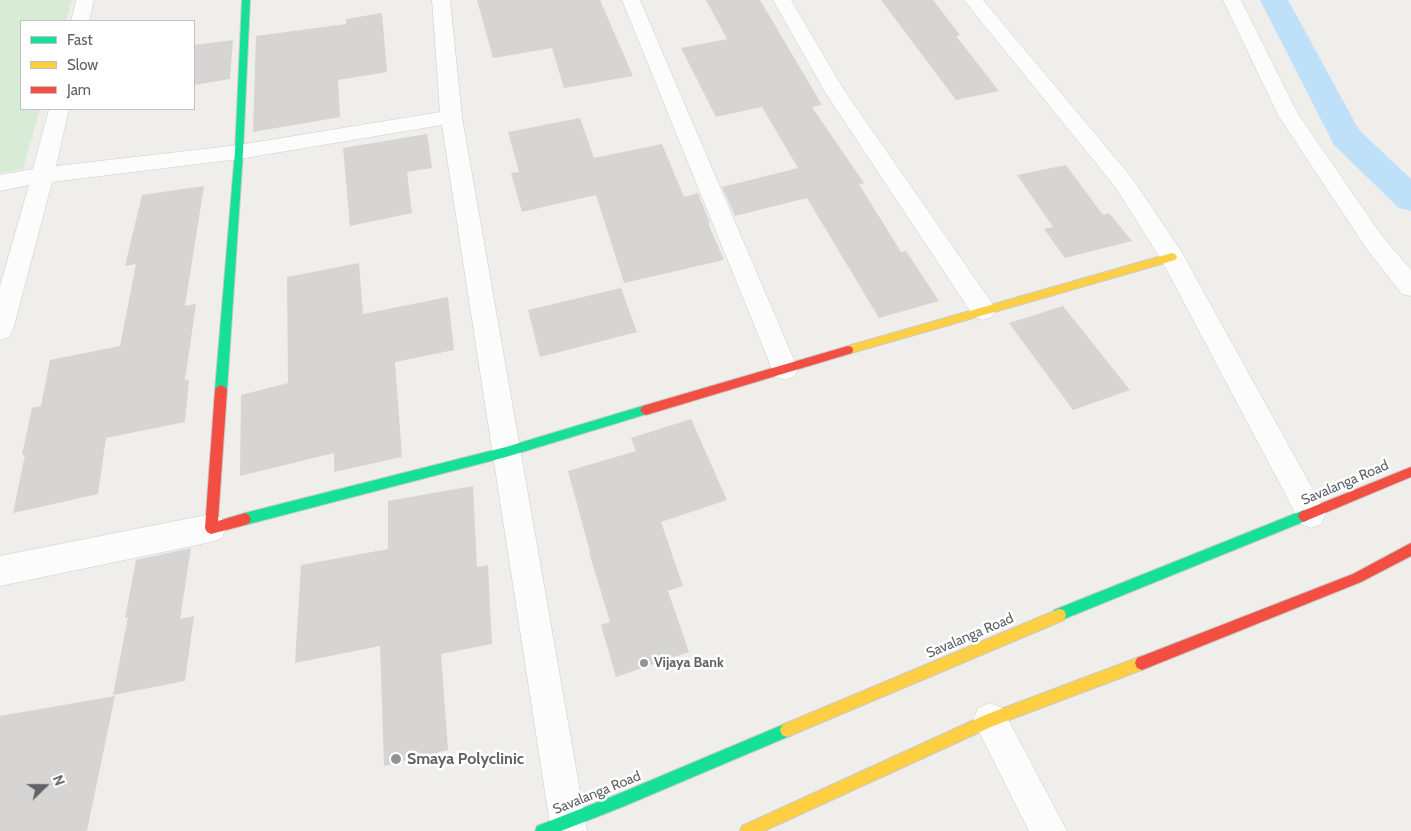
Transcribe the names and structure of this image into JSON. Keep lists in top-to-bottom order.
{
  "streets": {
    "street": ["Savalanga Road"]
  },
  "places": ["Vijaya Bank", "Smaya Polyclinic"],
  "legend": ["Fast", "Slow", "Jam"],
  "north": "right"
}
